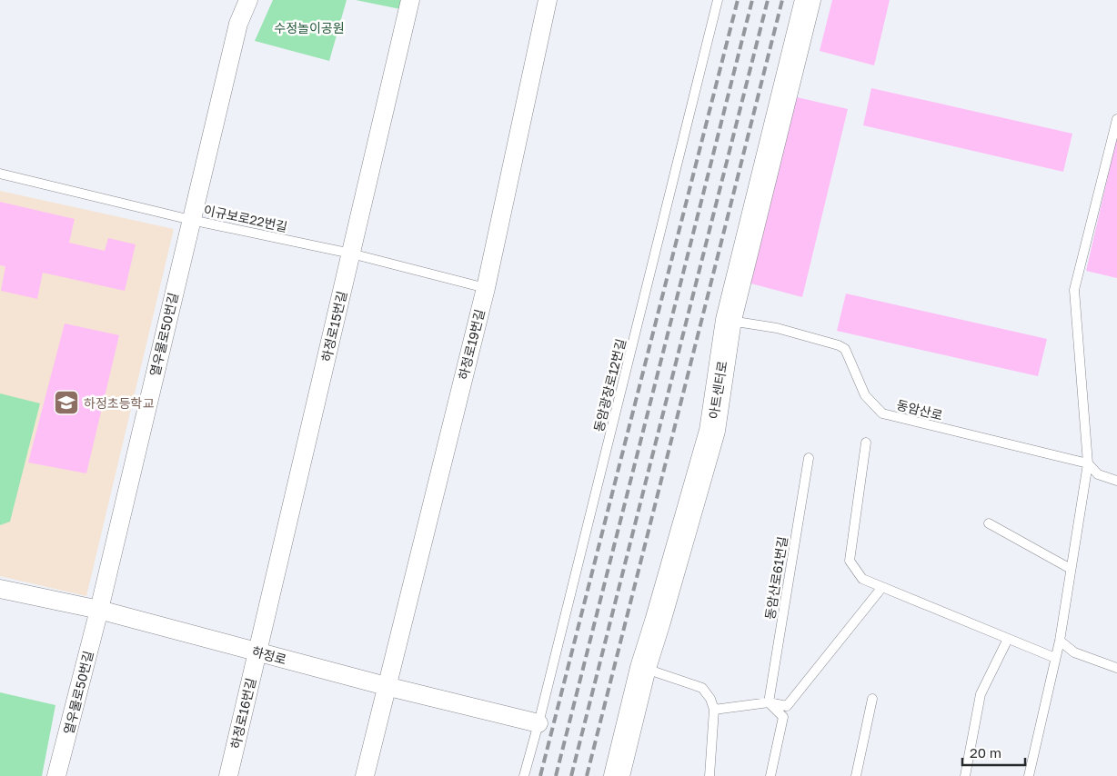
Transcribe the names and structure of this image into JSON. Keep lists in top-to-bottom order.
{
  "streets": {
    "street": [
      "하정로15번길",
      "열우물로50번길",
      "하정로19번길",
      "아트센터로",
      "하정로",
      "하정로16번길"
    ],
    "lane": [
      "이규보로22번길",
      "동암광장로12번길",
      "동암산로",
      "동암산로61번길"
    ]
  },
  "crossings": [
    ["이규보로22번길", "하정로15번길"],
    ["이규보로22번길", "열우물로50번길"],
    ["이규보로22번길", "하정로19번길"],
    ["하정로15번길", "하정로"],
    ["하정로15번길", "하정로16번길"],
    ["열우물로50번길", "하정로"],
    ["하정로19번길", "하정로"],
    ["동암광장로12번길", "하정로"],
    ["아트센터로", "동암산로"],
    ["하정로", "하정로16번길"]
  ],
  "parks": ["수정놀이공원"],
  "places": {
    "school or university": ["하정초등학교"]
  },
  "scale_bar": "20 m"
}
